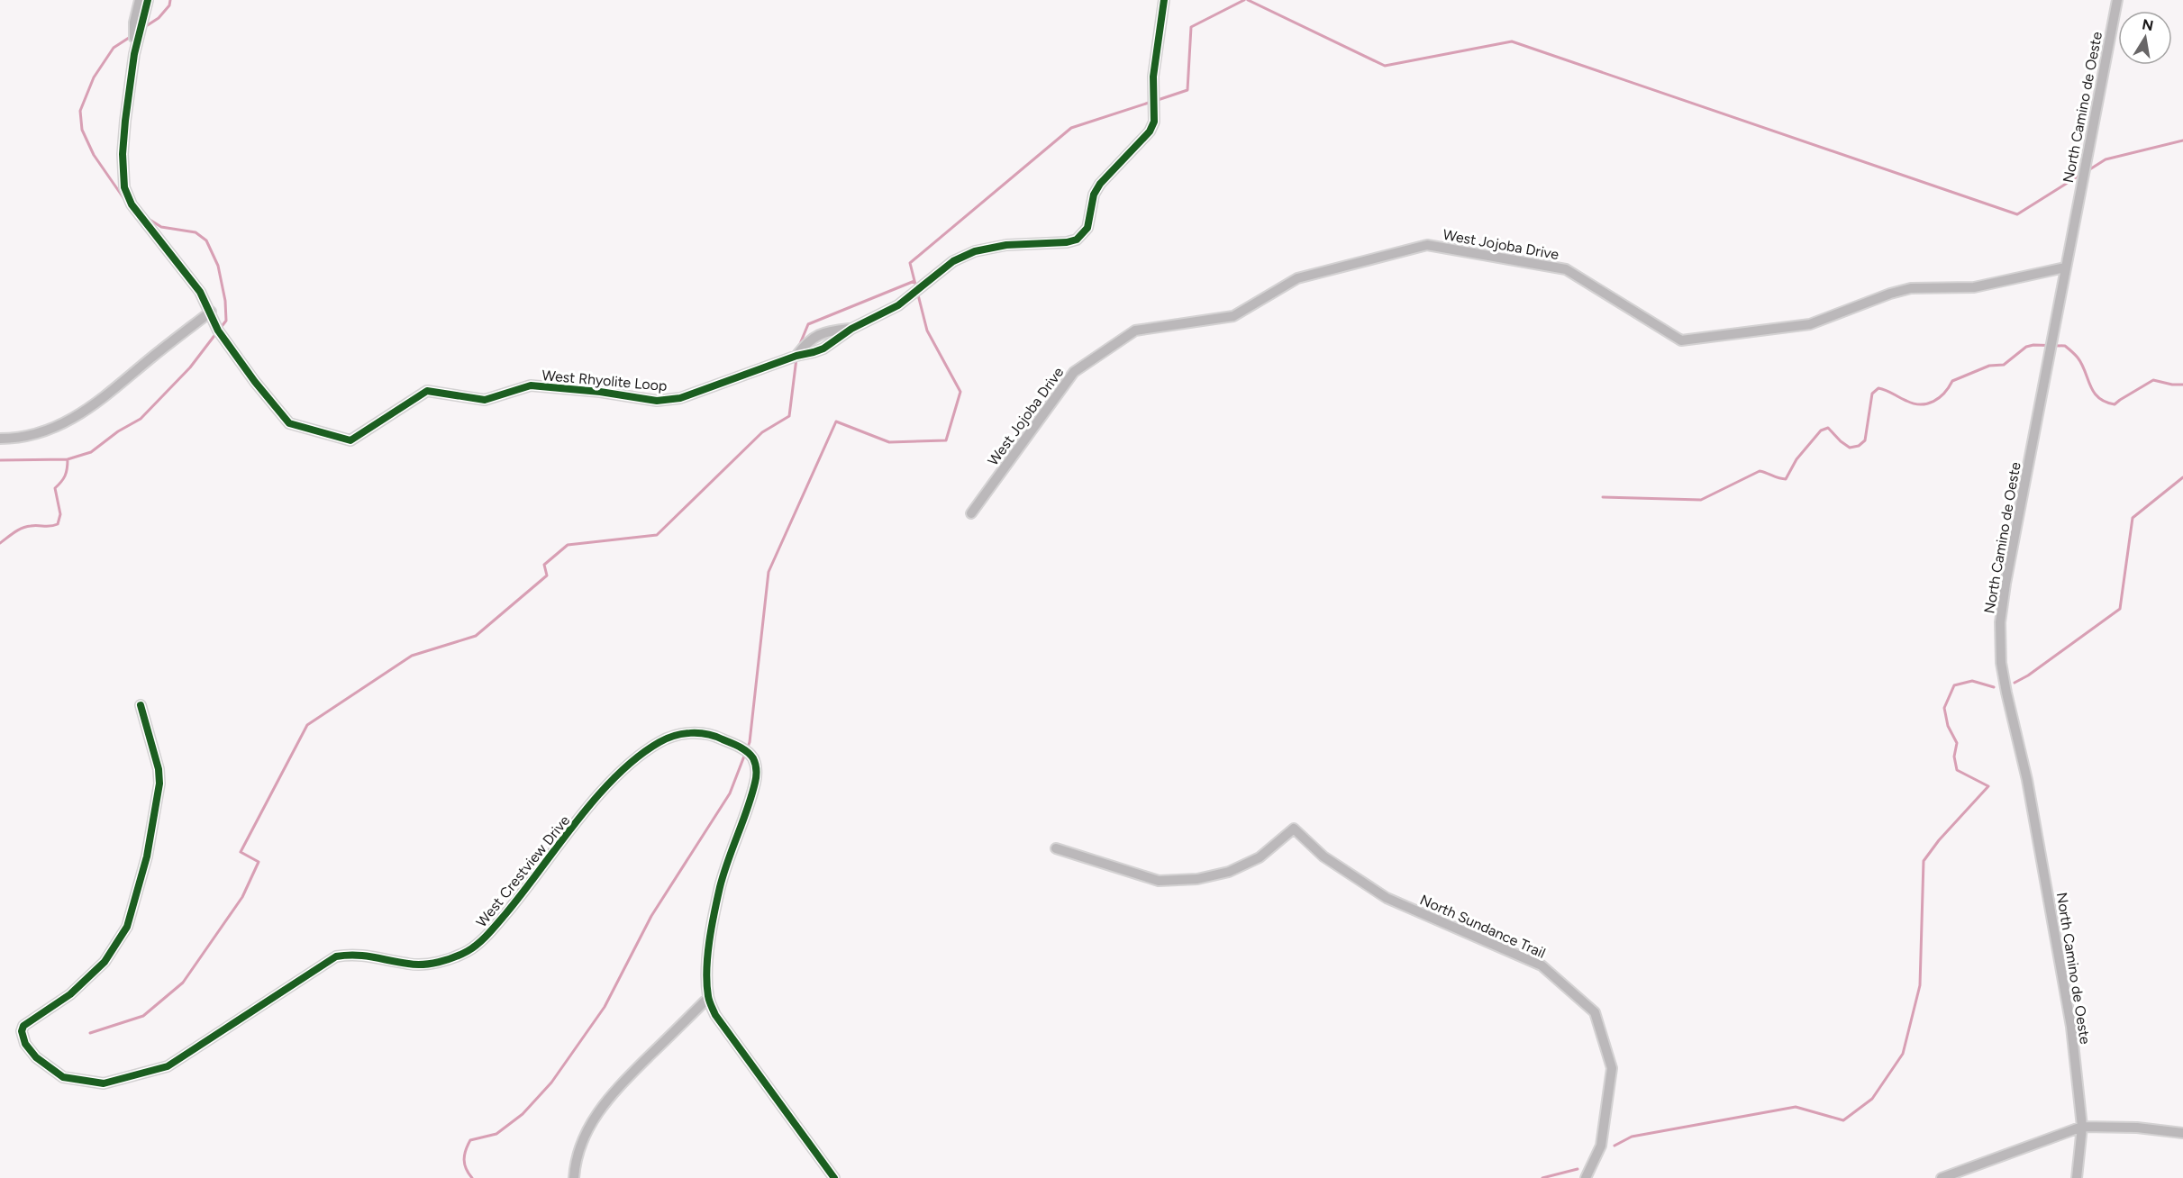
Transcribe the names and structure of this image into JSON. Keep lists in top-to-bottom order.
{
  "streets": {
    "street": [
      "North Camino de Oeste",
      "West Jojoba Drive",
      "West Rhyolite Loop",
      "West Crestview Drive",
      "North Sundance Trail"
    ]
  },
  "crossings": [
    ["North Camino de Oeste", "West Jojoba Drive"]
  ],
  "north": "top"
}
